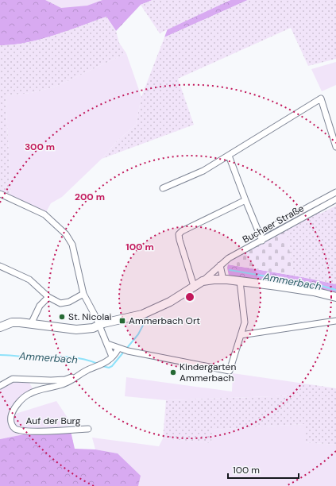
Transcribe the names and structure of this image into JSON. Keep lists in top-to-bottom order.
{
  "streets": {
    "street": ["Buchaer Straße", "Auf der Burg"]
  },
  "water": ["Ammerbach"],
  "places": {
    "other": ["St. Nicolai", "Kindergarten Ammerbach"],
    "transit": ["Ammerbach Ort"]
  },
  "scale_bar": "100 m",
  "rings": ["300 m", "200 m", "100 m"]
}
